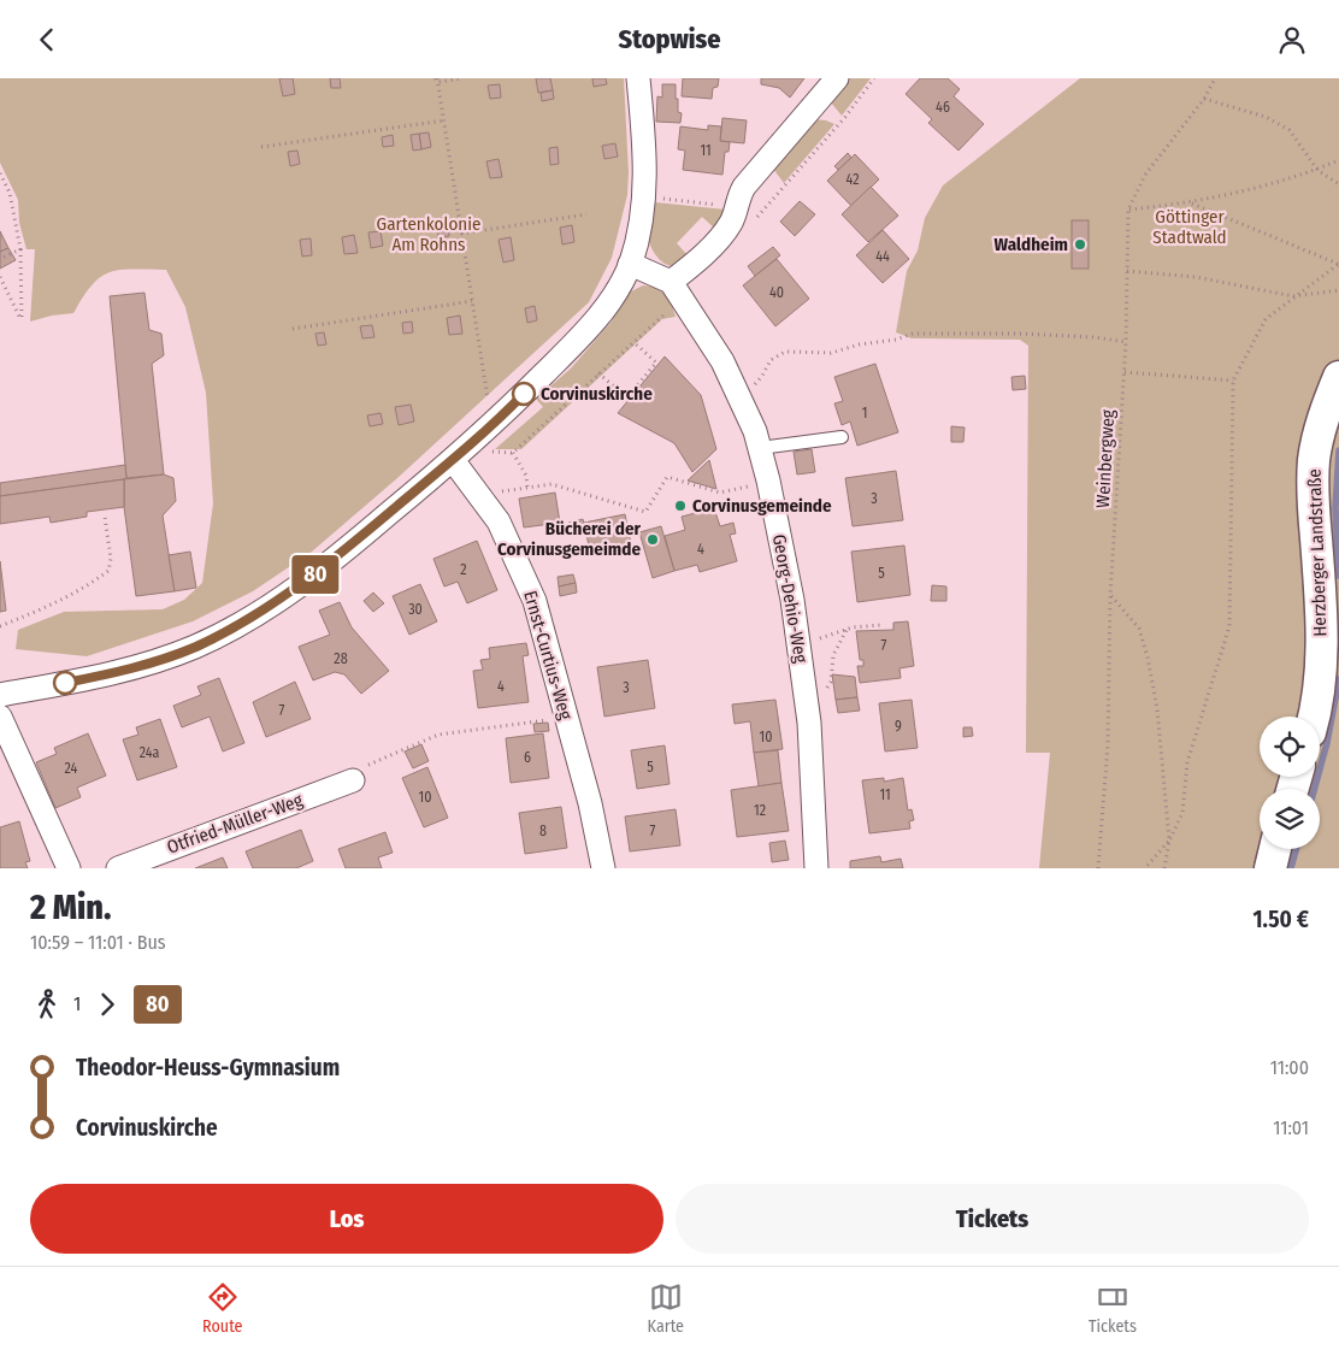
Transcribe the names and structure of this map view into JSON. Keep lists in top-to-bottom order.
{
  "streets": {
    "street": [
      "Herzberger Landstraße",
      "Georg-Dehio-Weg",
      "Ernst-Curtius-Weg",
      "Otfried-Müller-Weg"
    ],
    "path": ["Weinbergweg"]
  },
  "parks": ["Göttinger Stadtwald", "Gartenkolonie Am Rohns"],
  "places": [
    "Waldheim",
    "Corvinuskirche",
    "Corvinusgemeinde",
    "Bücherei der Corvinusgemeimde"
  ],
  "lines": ["bus line 80"],
  "house_numbers": [
    "46",
    "11",
    "42",
    "44",
    "40",
    "1",
    "3",
    "4",
    "2",
    "5",
    "30",
    "7",
    "28",
    "4",
    "3",
    "7",
    "9",
    "10",
    "24a",
    "6",
    "5",
    "24",
    "11",
    "10",
    "12",
    "8",
    "7"
  ],
  "page": {
    "header": "Stopwise",
    "on_map": "80",
    "heading": ["2 Min.", "10:59 – 11:01 · Bus", "1.50 €"],
    "legs": ["1", "80"],
    "list": [
      {
        "name": "Theodor-Heuss-Gymnasium",
        "value": "11:00"
      },
      {
        "name": "Corvinuskirche",
        "value": "11:01"
      }
    ],
    "buttons": ["Los", "Tickets"],
    "tabs": ["Route", "Karte", "Tickets"]
  }
}
